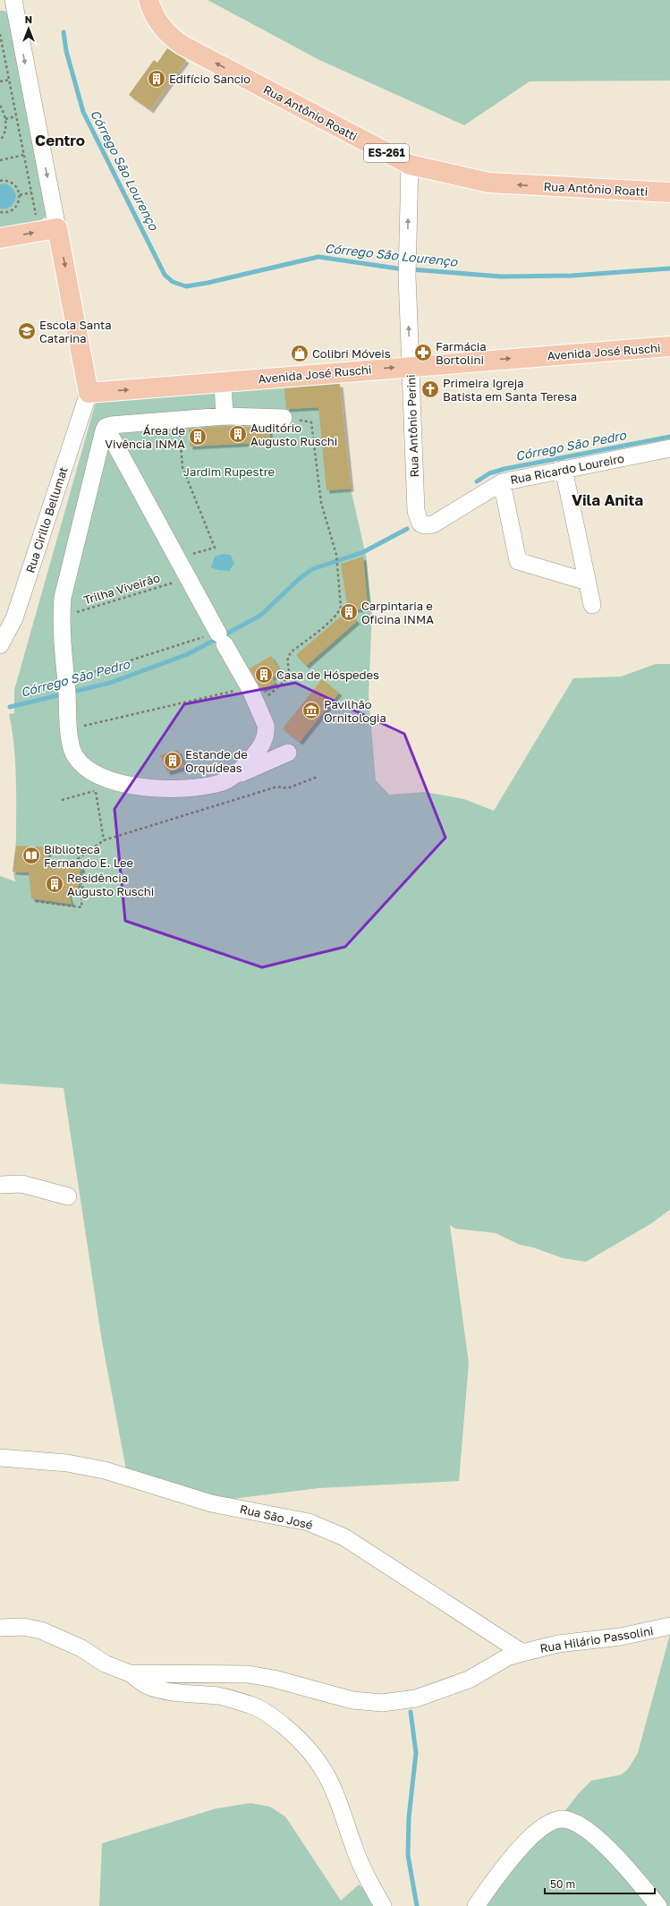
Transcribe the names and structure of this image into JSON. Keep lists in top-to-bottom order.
{
  "streets": {
    "main road": ["Rua Antônio Roatti", "ES-261", "Avenida José Ruschi"],
    "street": [
      "Rua Antônio Perini",
      "Rua Ricardo Loureiro",
      "Rua Cirillo Bellumat",
      "Rua São José",
      "Rua Hilário Passolini"
    ],
    "path": ["Trilha Viveirão"]
  },
  "crossings": [
    ["Rua Antônio Roatti", "Rua Antônio Perini"],
    ["Avenida José Ruschi", "Rua Antônio Perini"],
    ["Avenida José Ruschi", "Rua Cirillo Bellumat"],
    ["Rua Antônio Perini", "Rua Ricardo Loureiro"],
    ["Rua São José", "Rua Hilário Passolini"]
  ],
  "one_way": ["Rua Antônio Roatti", "Avenida José Ruschi", "Rua Antônio Perini"],
  "districts": ["Centro", "Vila Anita"],
  "water": ["Córrego São Lourenço", "Córrego São Pedro"],
  "parks": ["Jardim Rupestre"],
  "places": {
    "building": [
      "Edifício Sancio",
      "Auditório Augusto Ruschi",
      "Área de Vivência INMA",
      "Carpintaria e Oficina INMA",
      "Casa de Hóspedes",
      "Estande de Orquídeas",
      "Residência Augusto Ruschi"
    ],
    "school or university": ["Escola Santa Catarina"],
    "pharmacy": ["Farmácia Bortolini"],
    "shop": ["Colibri Móveis"],
    "church": ["Primeira Igreja Batista em Santa Teresa"],
    "museum": ["Pavilhão Ornitologia"],
    "library": ["Biblioteca Fernando E. Lee"]
  },
  "scale_bar": "50 m",
  "north": "top"
}
